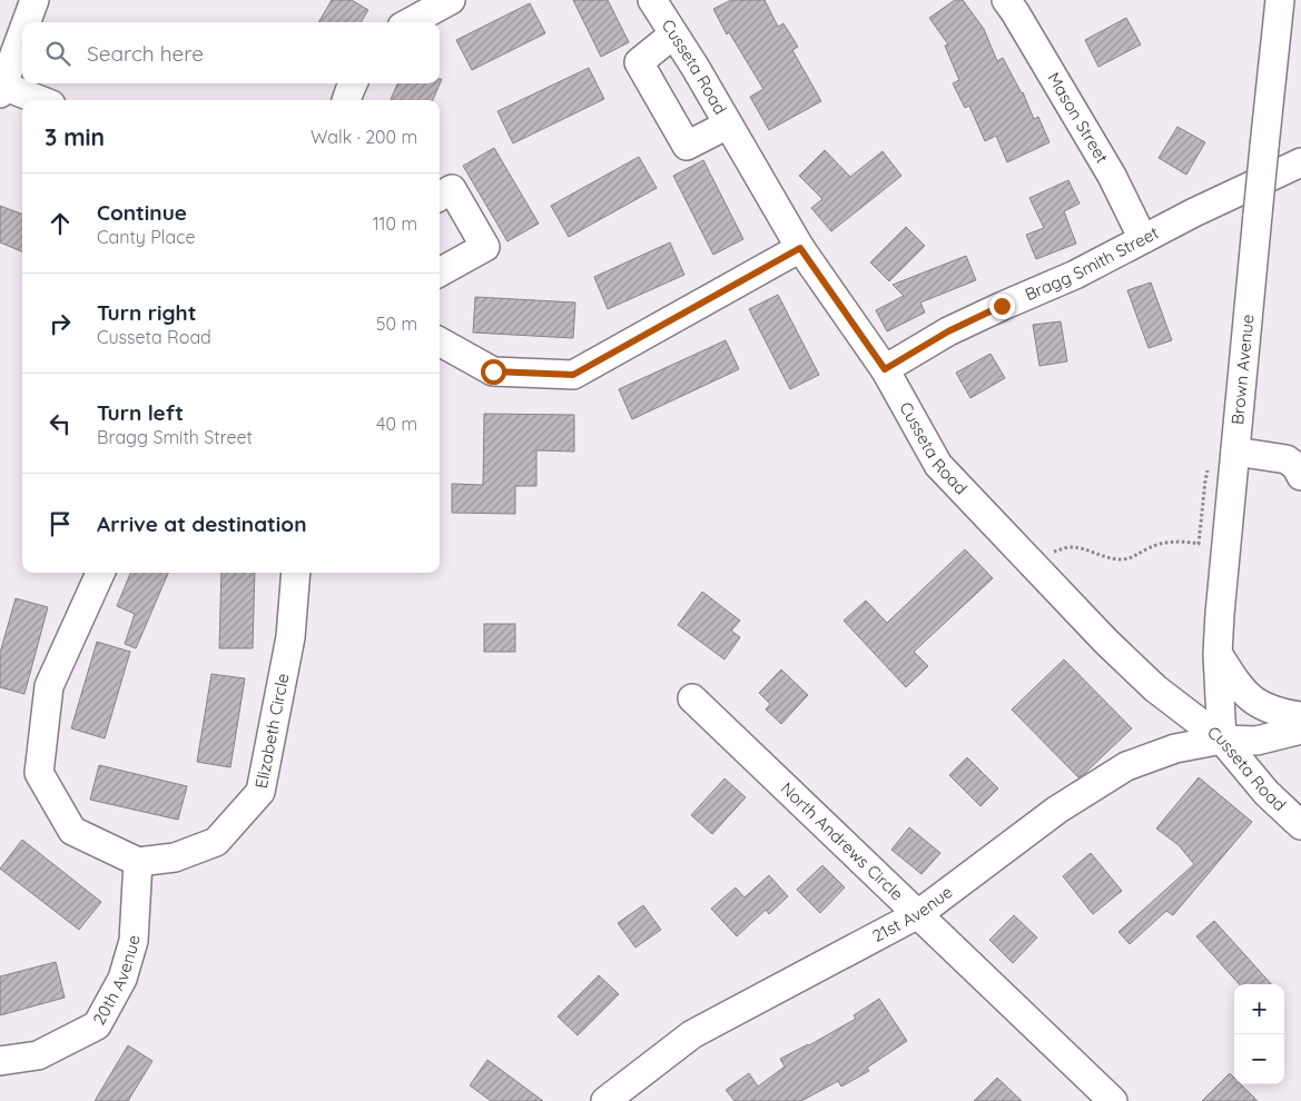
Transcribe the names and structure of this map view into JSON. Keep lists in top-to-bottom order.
{
  "streets": {
    "street": [
      "Cusseta Road",
      "Mason Street",
      "Bragg Smith Street",
      "Brown Avenue",
      "Elizabeth Circle",
      "North Andrews Circle",
      "21st Avenue",
      "20th Avenue"
    ]
  },
  "crossings": [
    ["Cusseta Road", "Bragg Smith Street"],
    ["Cusseta Road", "Brown Avenue"],
    ["Cusseta Road", "21st Avenue"],
    ["Mason Street", "Bragg Smith Street"],
    ["Brown Avenue", "21st Avenue"],
    ["Elizabeth Circle", "20th Avenue"],
    ["North Andrews Circle", "21st Avenue"]
  ],
  "page": {
    "search": "Search here",
    "heading": ["3 min", "Walk · 200 m"],
    "list": [
      ["Continue", "Canty Place", "110 m"],
      ["Turn right", "Cusseta Road", "50 m"],
      ["Turn left", "Bragg Smith Street", "40 m"],
      "Arrive at destination"
    ],
    "map_buttons": ["+", "−"]
  }
}
